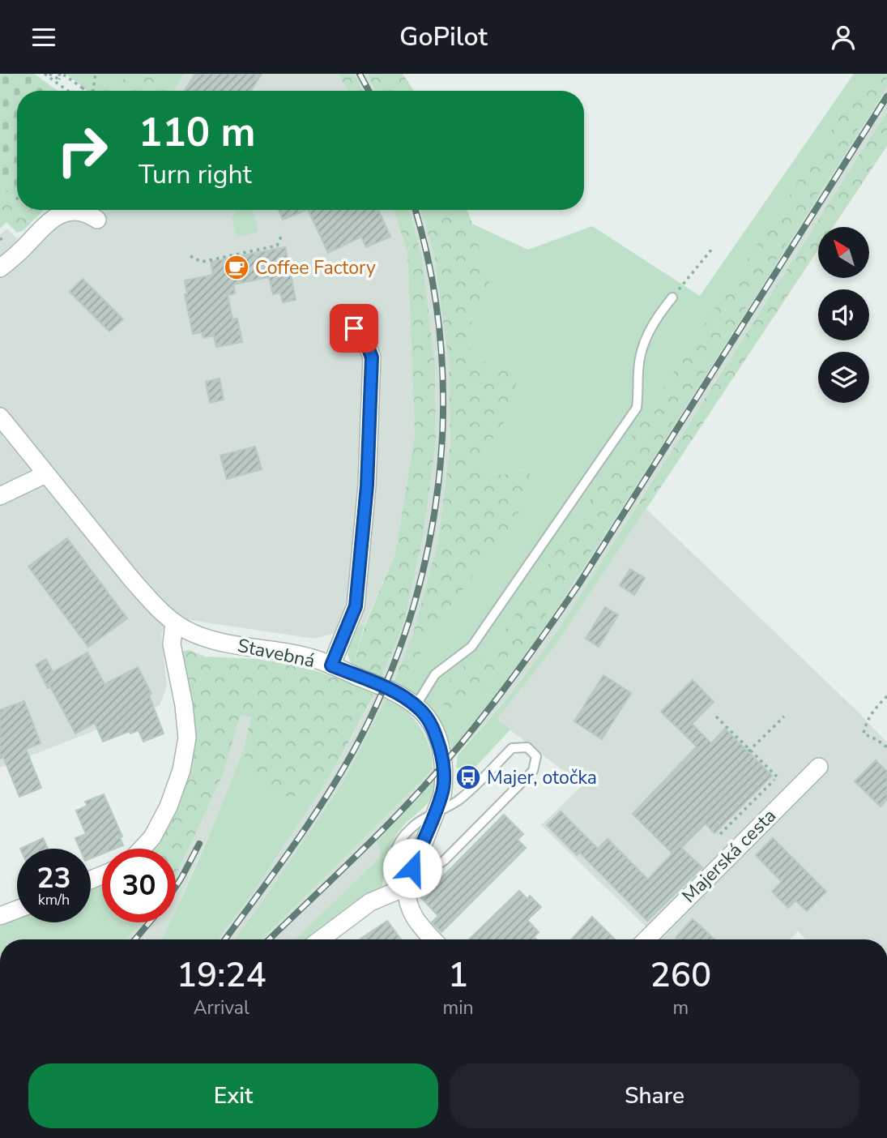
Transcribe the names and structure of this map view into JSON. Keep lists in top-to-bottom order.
{
  "streets": {
    "street": ["Stavebná", "Majerská cesta"]
  },
  "places": {
    "cafe": ["Coffee Factory"],
    "bus stop": ["Majer, otočka"]
  },
  "north": "top left",
  "page": {
    "header": "GoPilot",
    "turn": ["110 m", "Turn right"],
    "speed": "23 km/h",
    "limit": "30",
    "eta": [
      "19:24",
      "Arrival",
      "1",
      "min",
      "260",
      "m"
    ],
    "buttons": ["Exit", "Share"]
  }
}
